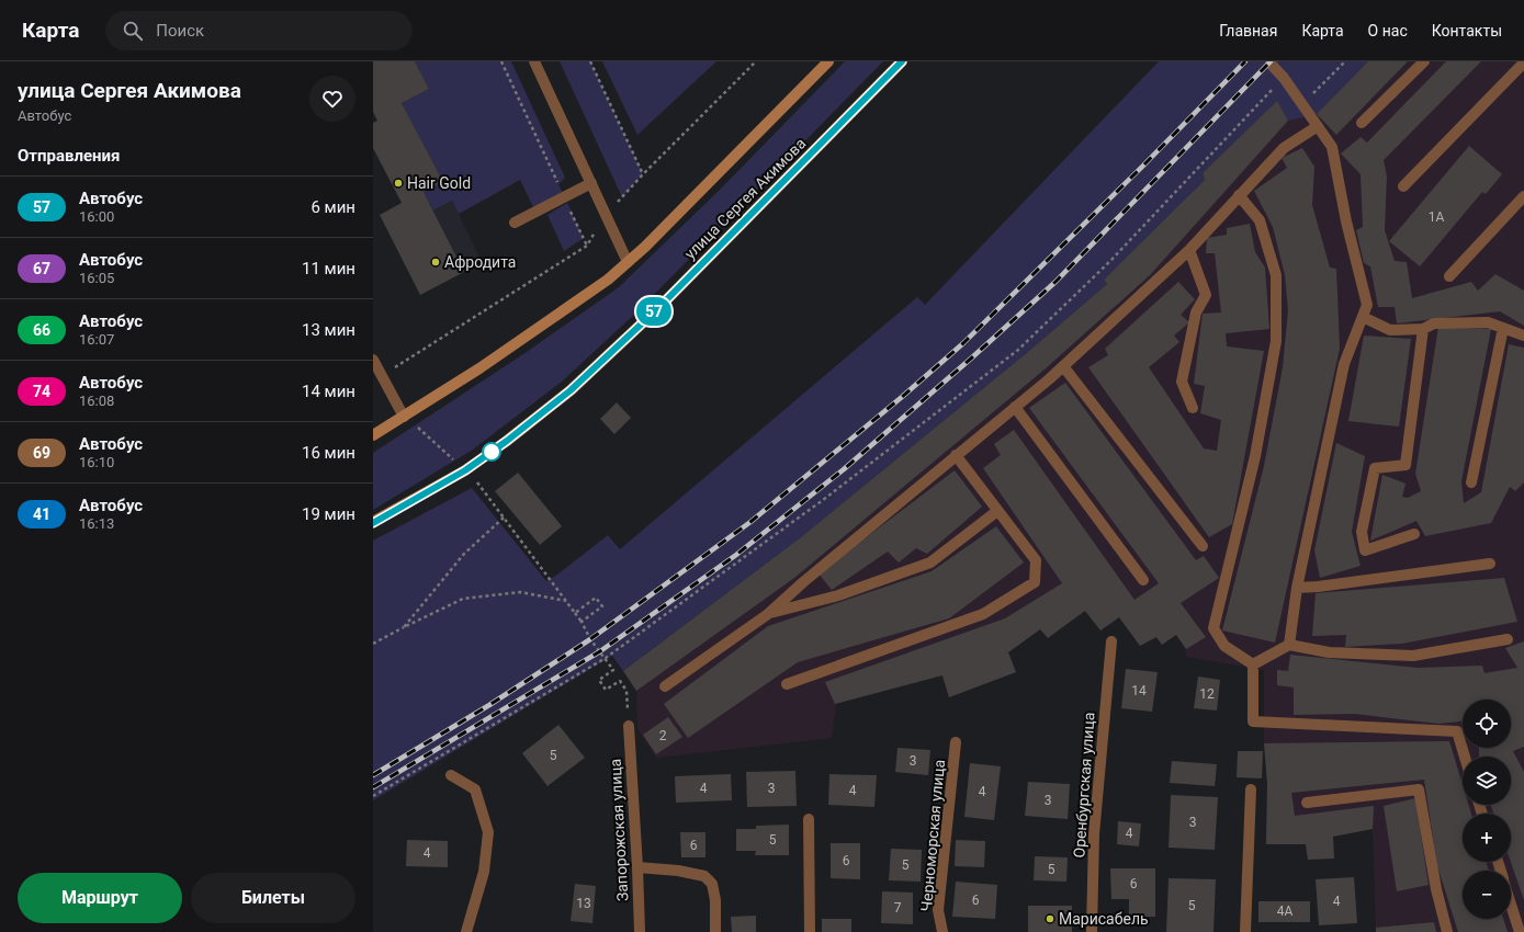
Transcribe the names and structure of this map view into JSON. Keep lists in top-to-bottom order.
{
  "streets": {
    "main road": ["улица Сергея Акимова"],
    "street": ["Оренбургская улица", "Запорожская улица", "Черноморская улица"]
  },
  "places": ["Hair Gold", "Афродита", "Марисабель"],
  "lines": ["bus line 57"],
  "house_numbers": [
    "1А",
    "14",
    "12",
    "2",
    "5",
    "3",
    "4",
    "3",
    "4",
    "4",
    "3",
    "3",
    "4",
    "5",
    "6",
    "4",
    "6",
    "5",
    "5",
    "6",
    "6",
    "4",
    "13",
    "5",
    "7",
    "4А"
  ],
  "page": {
    "header": "Карта",
    "search": "Поиск",
    "nav": [
      "Главная",
      "Карта",
      "О нас",
      "Контакты"
    ],
    "heading": [
      ["улица Сергея Акимова", "Автобус"],
      "Отправления"
    ],
    "on_map": "57",
    "list": [
      {
        "mark": "57",
        "name": "Автобус",
        "note": "16:00",
        "value": "6 мин"
      },
      {
        "mark": "67",
        "name": "Автобус",
        "note": "16:05",
        "value": "11 мин"
      },
      {
        "mark": "66",
        "name": "Автобус",
        "note": "16:07",
        "value": "13 мин"
      },
      {
        "mark": "74",
        "name": "Автобус",
        "note": "16:08",
        "value": "14 мин"
      },
      {
        "mark": "69",
        "name": "Автобус",
        "note": "16:10",
        "value": "16 мин"
      },
      {
        "mark": "41",
        "name": "Автобус",
        "note": "16:13",
        "value": "19 мин"
      }
    ],
    "map_buttons": ["+", "−"],
    "buttons": ["Маршрут", "Билеты"]
  }
}
